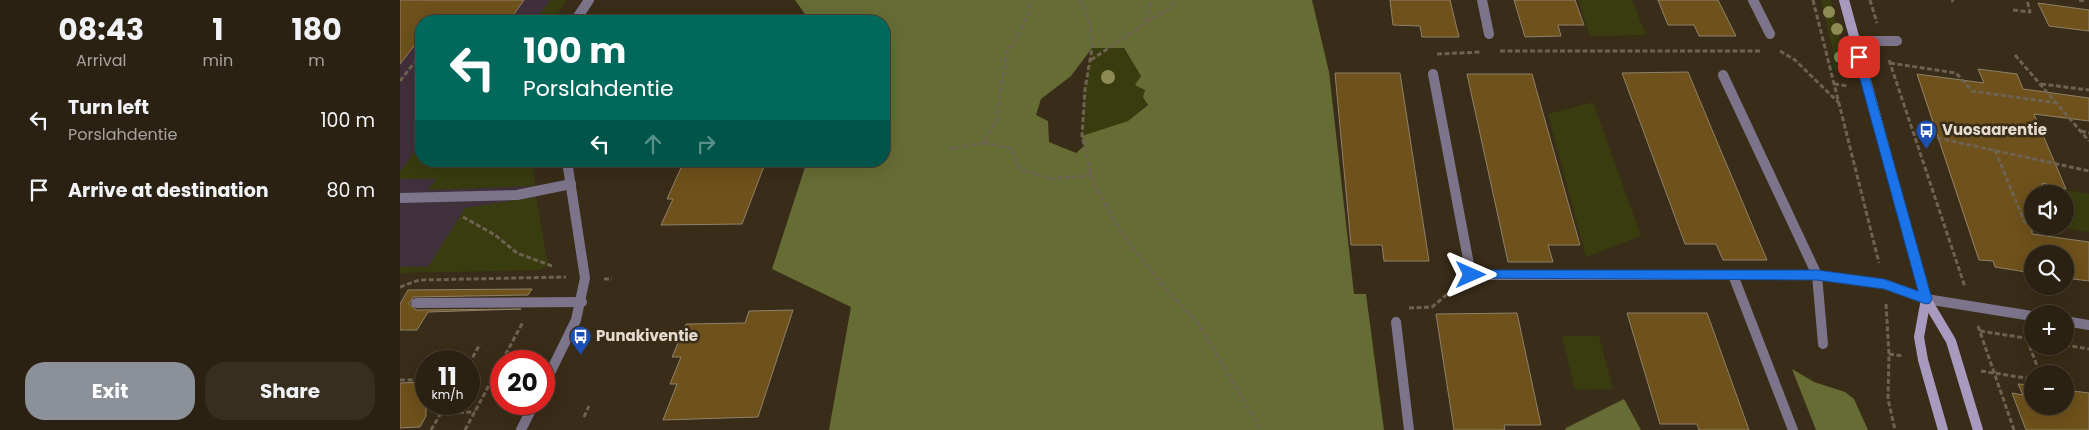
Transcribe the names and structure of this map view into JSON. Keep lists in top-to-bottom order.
{
  "places": {
    "bus stop": ["Vuosaarentie", "Punakiventie"]
  },
  "page": {
    "eta": [
      "08:43",
      "Arrival",
      "1",
      "min",
      "180",
      "m"
    ],
    "turn": ["100 m", "Porslahdentie"],
    "list": [
      {
        "name": "Turn left",
        "note": "Porslahdentie",
        "value": "100 m"
      },
      {
        "name": "Arrive at destination",
        "value": "80 m"
      }
    ],
    "map_buttons": ["+", "−"],
    "speed": "11 km/h",
    "limit": "20",
    "buttons": ["Exit", "Share"]
  }
}
